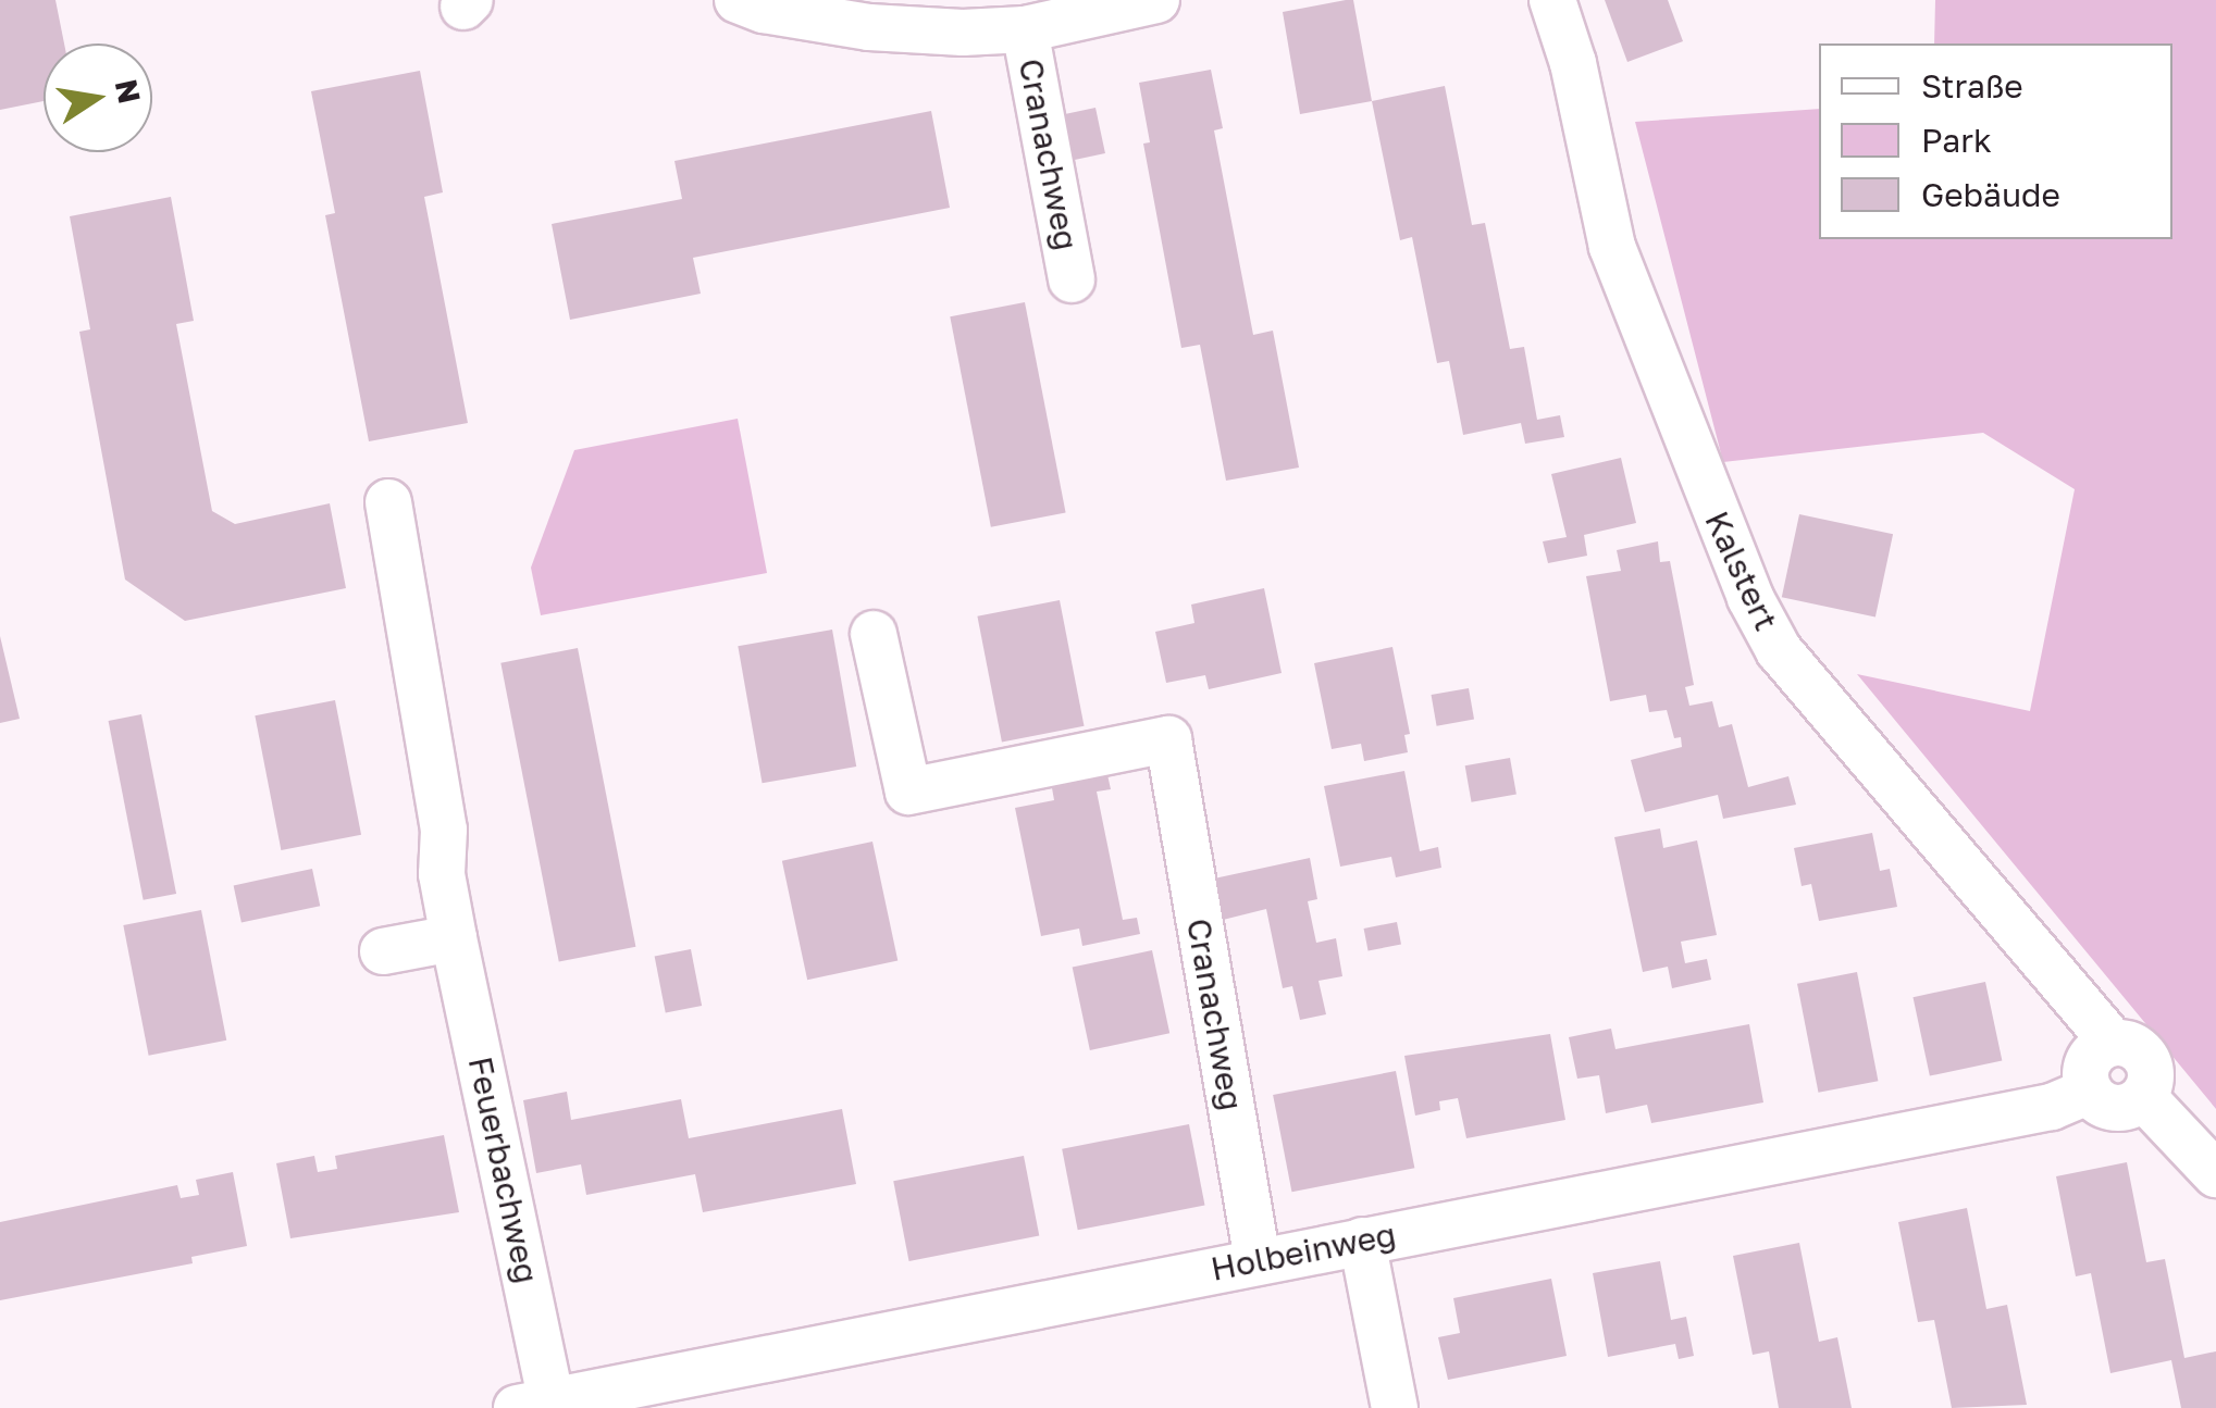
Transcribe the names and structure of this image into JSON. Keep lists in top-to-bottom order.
{
  "streets": {
    "street": [
      "Cranachweg",
      "Kalstert",
      "Feuerbachweg",
      "Holbeinweg"
    ]
  },
  "crossings": [
    ["Cranachweg", "Holbeinweg"],
    ["Kalstert", "Holbeinweg"],
    ["Feuerbachweg", "Holbeinweg"]
  ],
  "legend": ["Straße", "Park", "Gebäude"],
  "north": "right"
}
